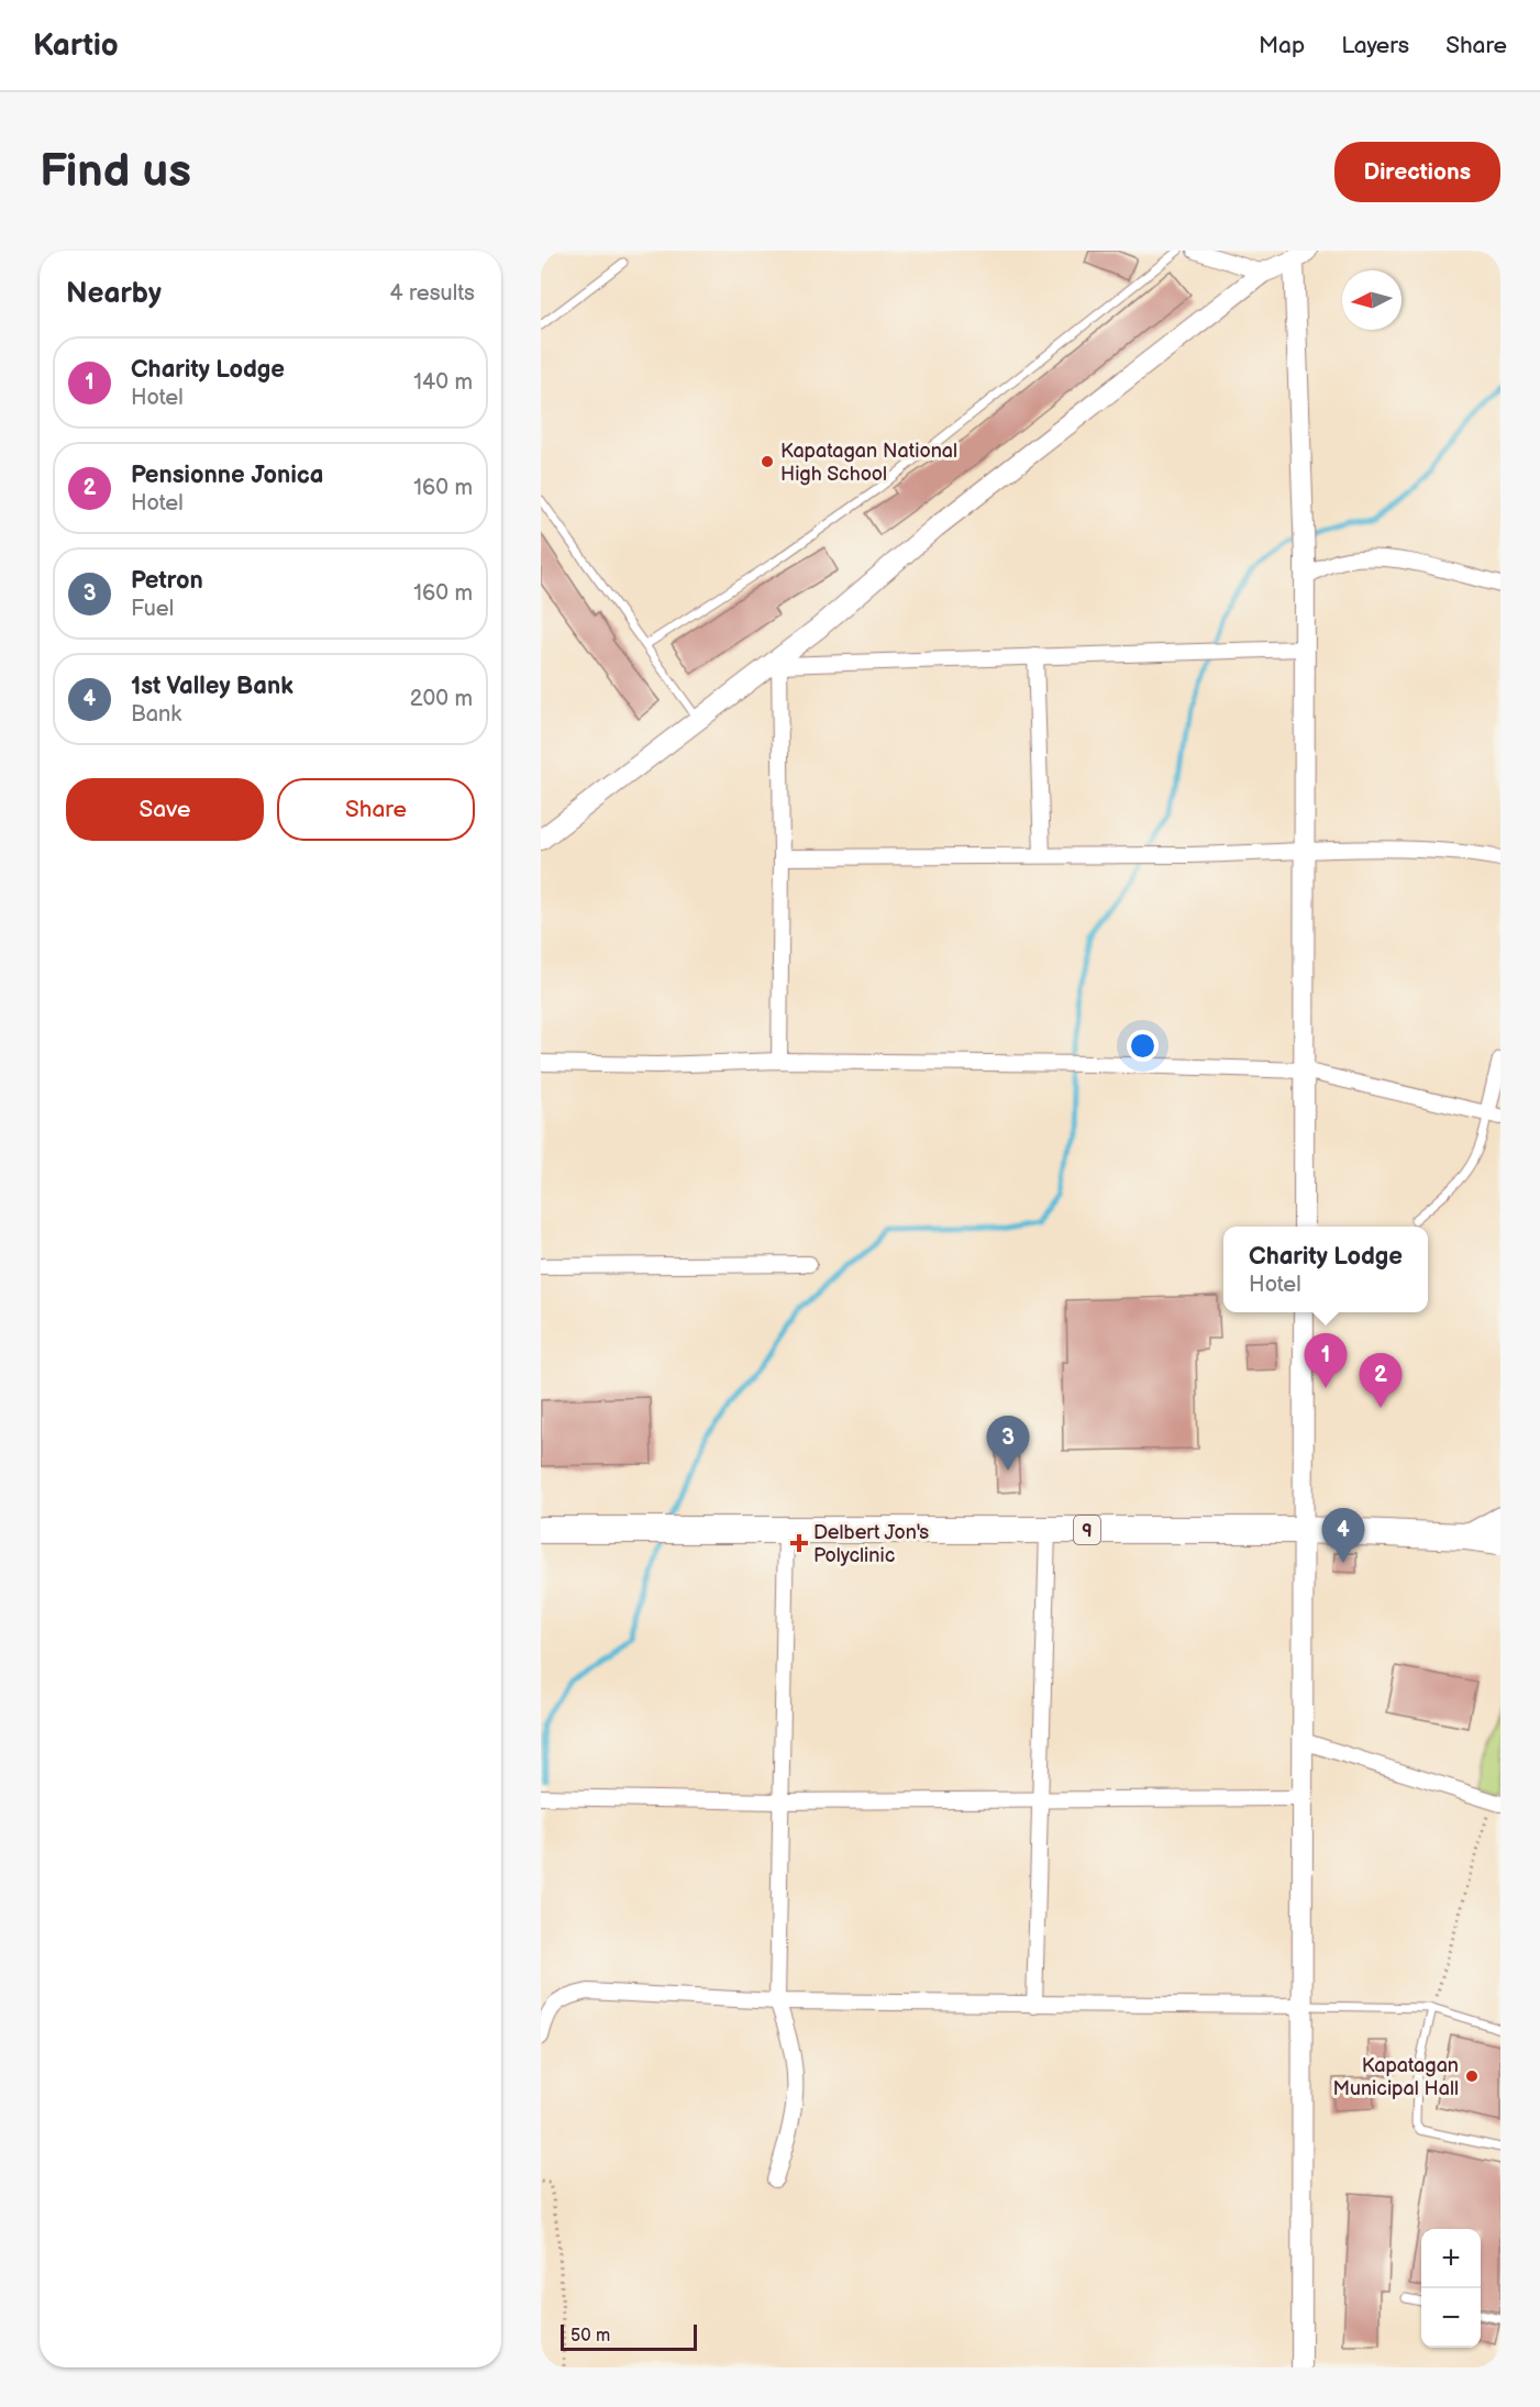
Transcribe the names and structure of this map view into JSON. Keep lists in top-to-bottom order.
{
  "streets": {
    "highway": ["9"]
  },
  "places": {
    "other": ["Kapatagan National High School", "Kapatagan Municipal Hall"],
    "health": ["Delbert Jon's Polyclinic"]
  },
  "scale_bar": "50 m",
  "north": "left",
  "page": {
    "header": "Kartio",
    "nav": ["Map", "Layers", "Share"],
    "buttons": [
      "Directions",
      ["Save", "Share"]
    ],
    "title": "Find us",
    "heading": ["Nearby", "4 results"],
    "list": [
      {
        "mark": "1",
        "name": "Charity Lodge",
        "note": "Hotel",
        "value": "140 m"
      },
      {
        "mark": "2",
        "name": "Pensionne Jonica",
        "note": "Hotel",
        "value": "160 m"
      },
      {
        "mark": "3",
        "name": "Petron",
        "note": "Fuel",
        "value": "160 m"
      },
      {
        "mark": "4",
        "name": "1st Valley Bank",
        "note": "Bank",
        "value": "200 m"
      }
    ],
    "popup": ["Charity Lodge", "Hotel"],
    "pins": [
      "1",
      "2",
      "3",
      "4"
    ],
    "map_buttons": ["+", "−"],
    "scale": "50 m"
  }
}
